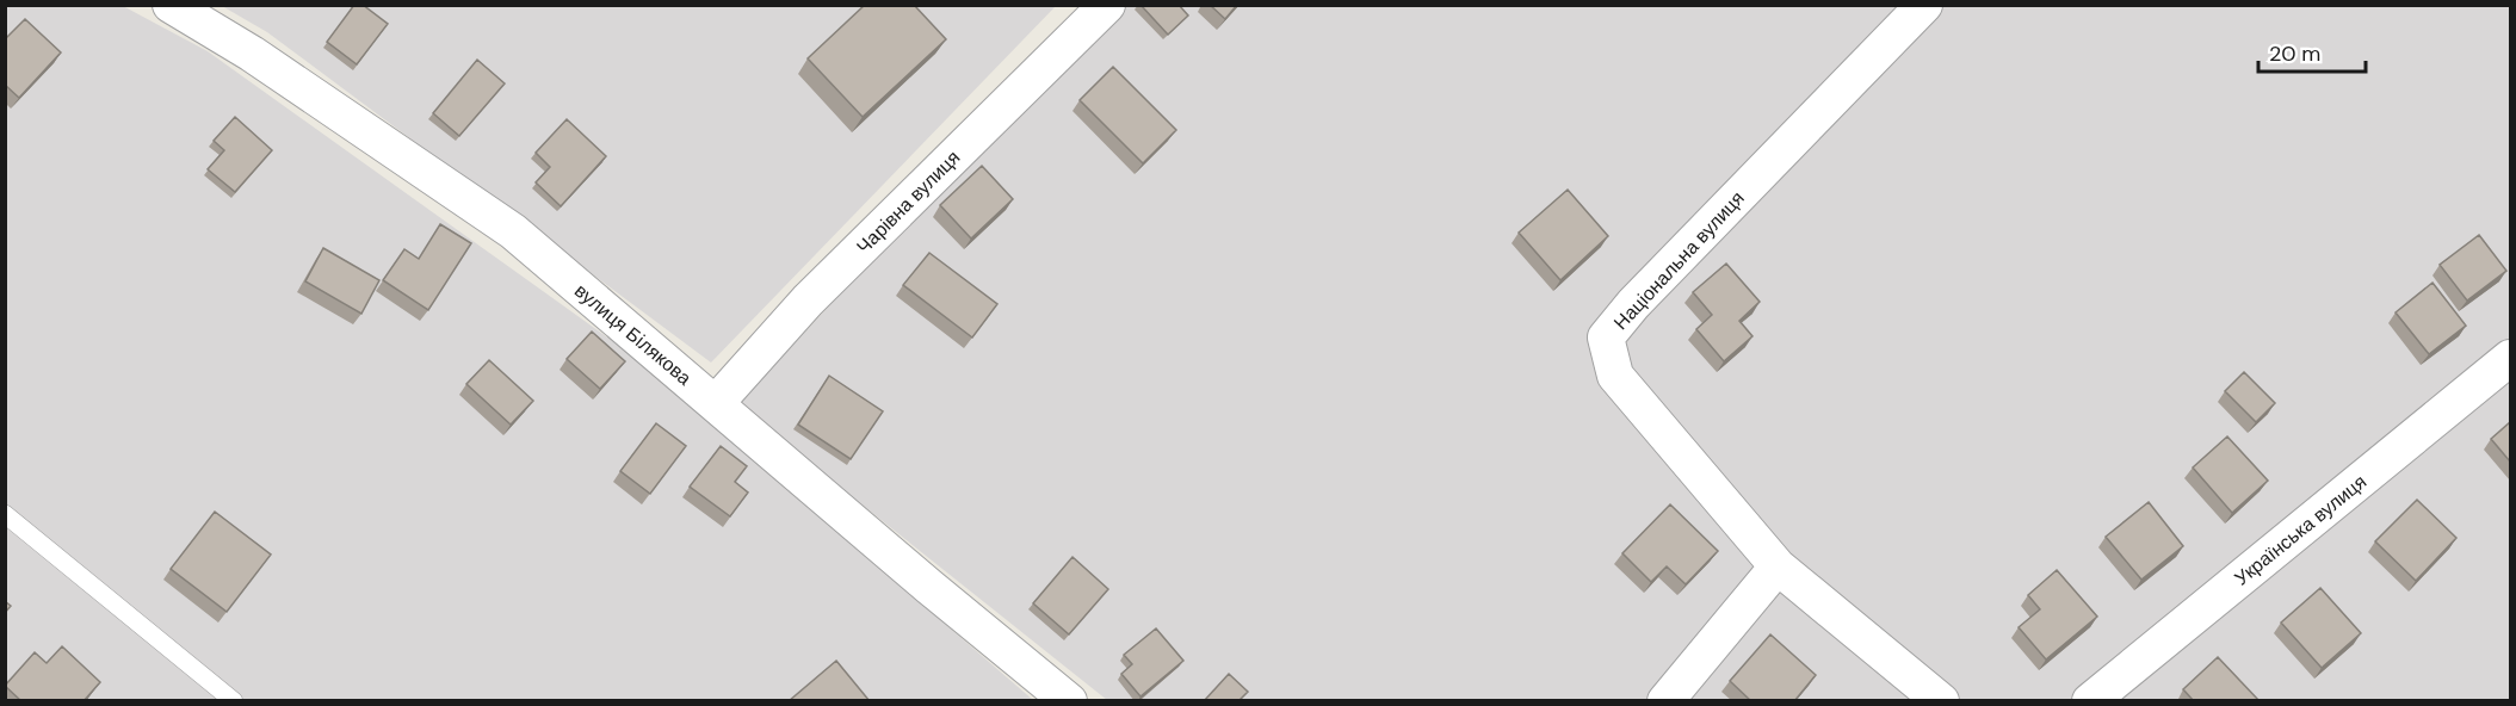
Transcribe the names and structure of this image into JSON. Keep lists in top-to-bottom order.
{
  "streets": {
    "street": [
      "Чарівна вулиця",
      "Національна вулиця",
      "вулиця Білякова",
      "Українська вулиця"
    ]
  },
  "crossings": [
    ["Чарівна вулиця", "вулиця Білякова"]
  ],
  "scale_bar": "20 m"
}
